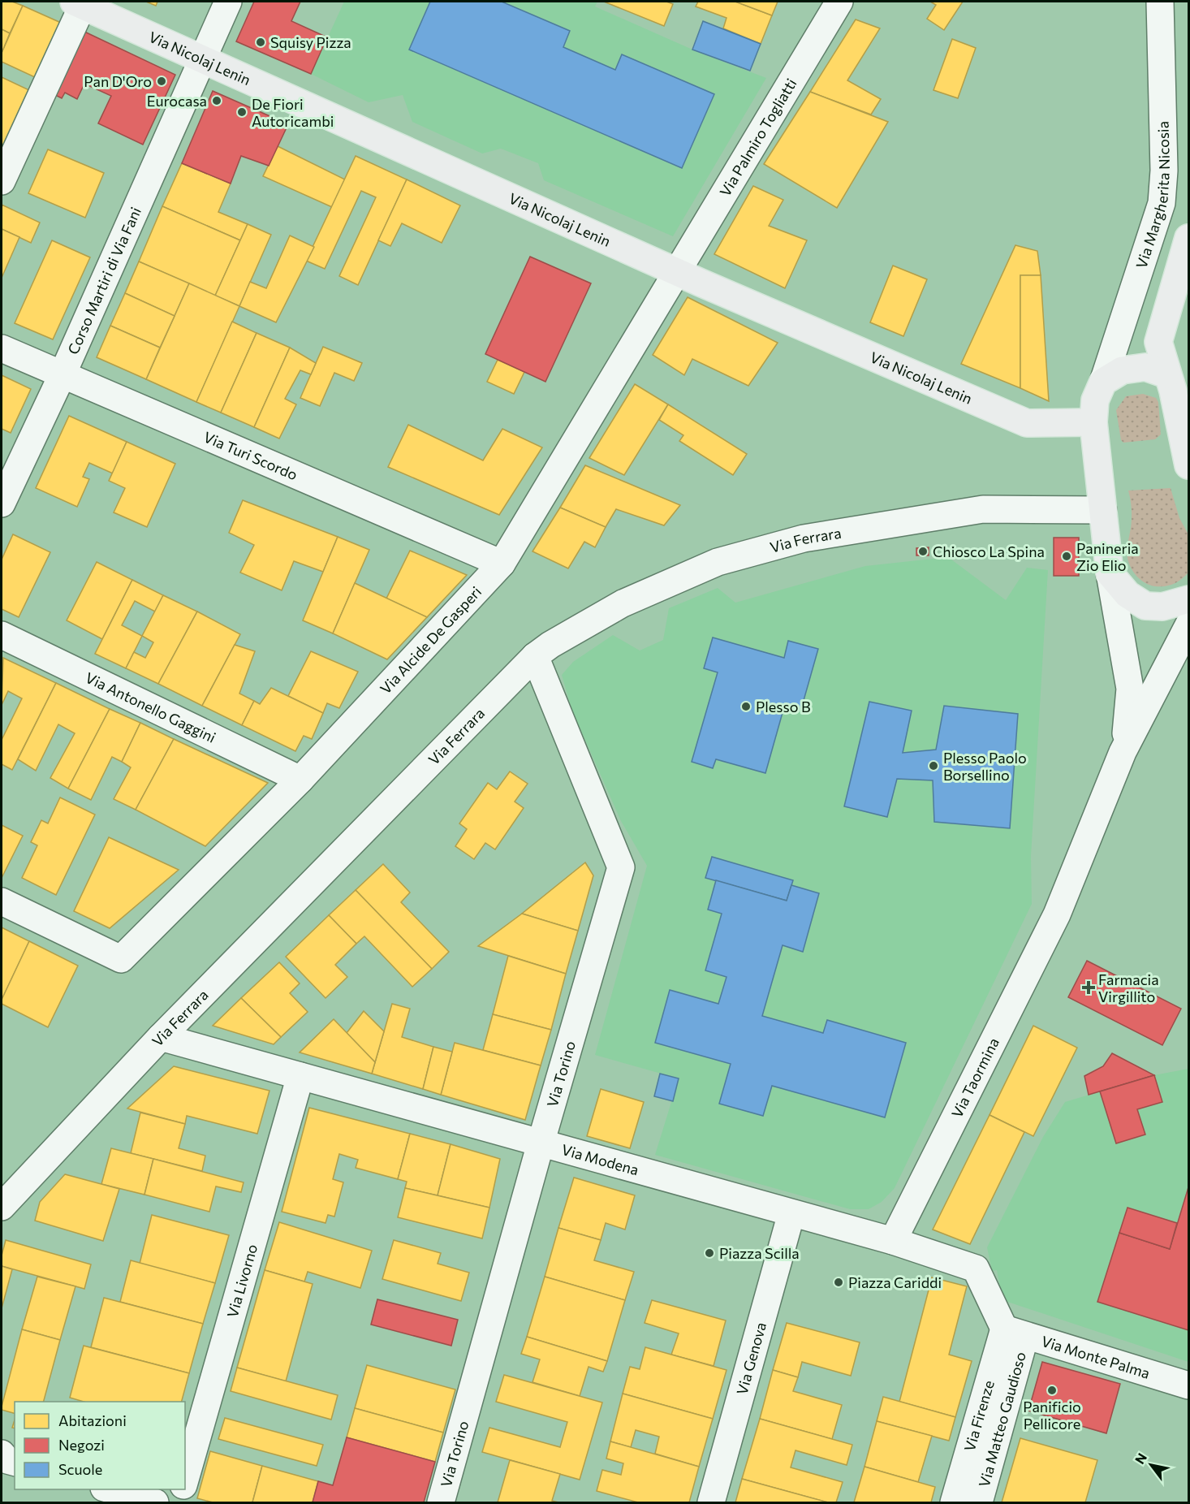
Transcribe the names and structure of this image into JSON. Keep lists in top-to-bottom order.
{
  "streets": {
    "main road": ["Via Nicolaj Lenin"],
    "street": [
      "Via Palmiro Togliatti",
      "Via Margherita Nicosia",
      "Corso Martiri di Via Fani",
      "Via Turi Scordo",
      "Via Ferrara",
      "Via Alcide De Gasperi",
      "Via Antonello Gaggini",
      "Via Torino",
      "Via Taormina",
      "Via Modena",
      "Via Livorno",
      "Via Monte Palma",
      "Via Genova",
      "Via Firenze",
      "Via Matteo Gaudioso"
    ]
  },
  "crossings": [
    ["Via Nicolaj Lenin", "Via Palmiro Togliatti"],
    ["Via Nicolaj Lenin", "Corso Martiri di Via Fani"],
    ["Via Nicolaj Lenin", "Via Alcide De Gasperi"],
    ["Via Palmiro Togliatti", "Via Alcide De Gasperi"],
    ["Corso Martiri di Via Fani", "Via Turi Scordo"],
    ["Via Turi Scordo", "Via Alcide De Gasperi"],
    ["Via Ferrara", "Via Torino"],
    ["Via Ferrara", "Via Modena"],
    ["Via Alcide De Gasperi", "Via Antonello Gaggini"],
    ["Via Torino", "Via Modena"],
    ["Via Taormina", "Via Modena"],
    ["Via Modena", "Via Livorno"],
    ["Via Modena", "Via Monte Palma"],
    ["Via Modena", "Via Genova"],
    ["Via Modena", "Via Firenze"],
    ["Via Modena", "Via Matteo Gaudioso"],
    ["Via Monte Palma", "Via Firenze"],
    ["Via Monte Palma", "Via Matteo Gaudioso"],
    ["Via Firenze", "Via Matteo Gaudioso"]
  ],
  "places": {
    "other": [
      "Squisy Pizza",
      "Pan D'Oro",
      "Eurocasa",
      "De Fiori Autoricambi",
      "Chiosco La Spina",
      "Panineria Zio Elio",
      "Plesso B",
      "Plesso Paolo Borsellino",
      "Piazza Scilla",
      "Piazza Cariddi",
      "Panificio Pellicore"
    ],
    "health": ["Farmacia Virgillito"]
  },
  "legend": ["Abitazioni", "Negozi", "Scuole"],
  "north": "top left"
}
